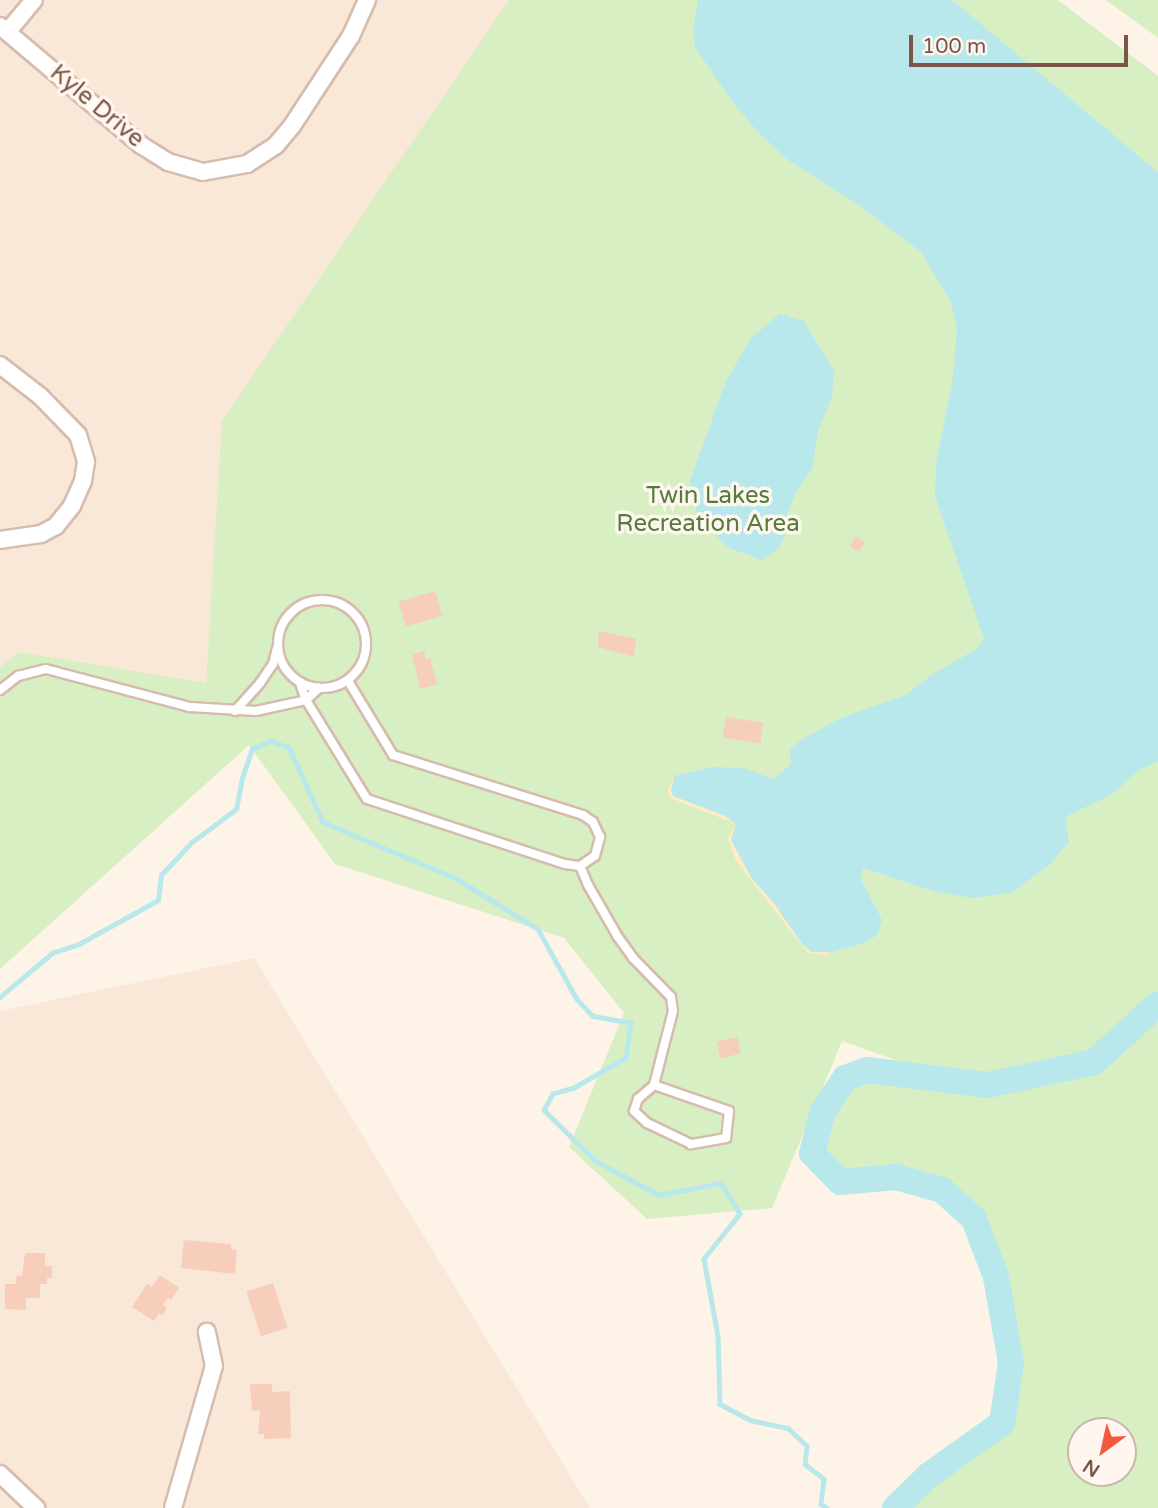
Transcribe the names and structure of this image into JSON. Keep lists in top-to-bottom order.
{
  "streets": {
    "street": ["Kyle Drive"]
  },
  "parks": ["Twin Lakes Recreation Area"],
  "scale_bar": "100 m",
  "north": "bottom left"
}
